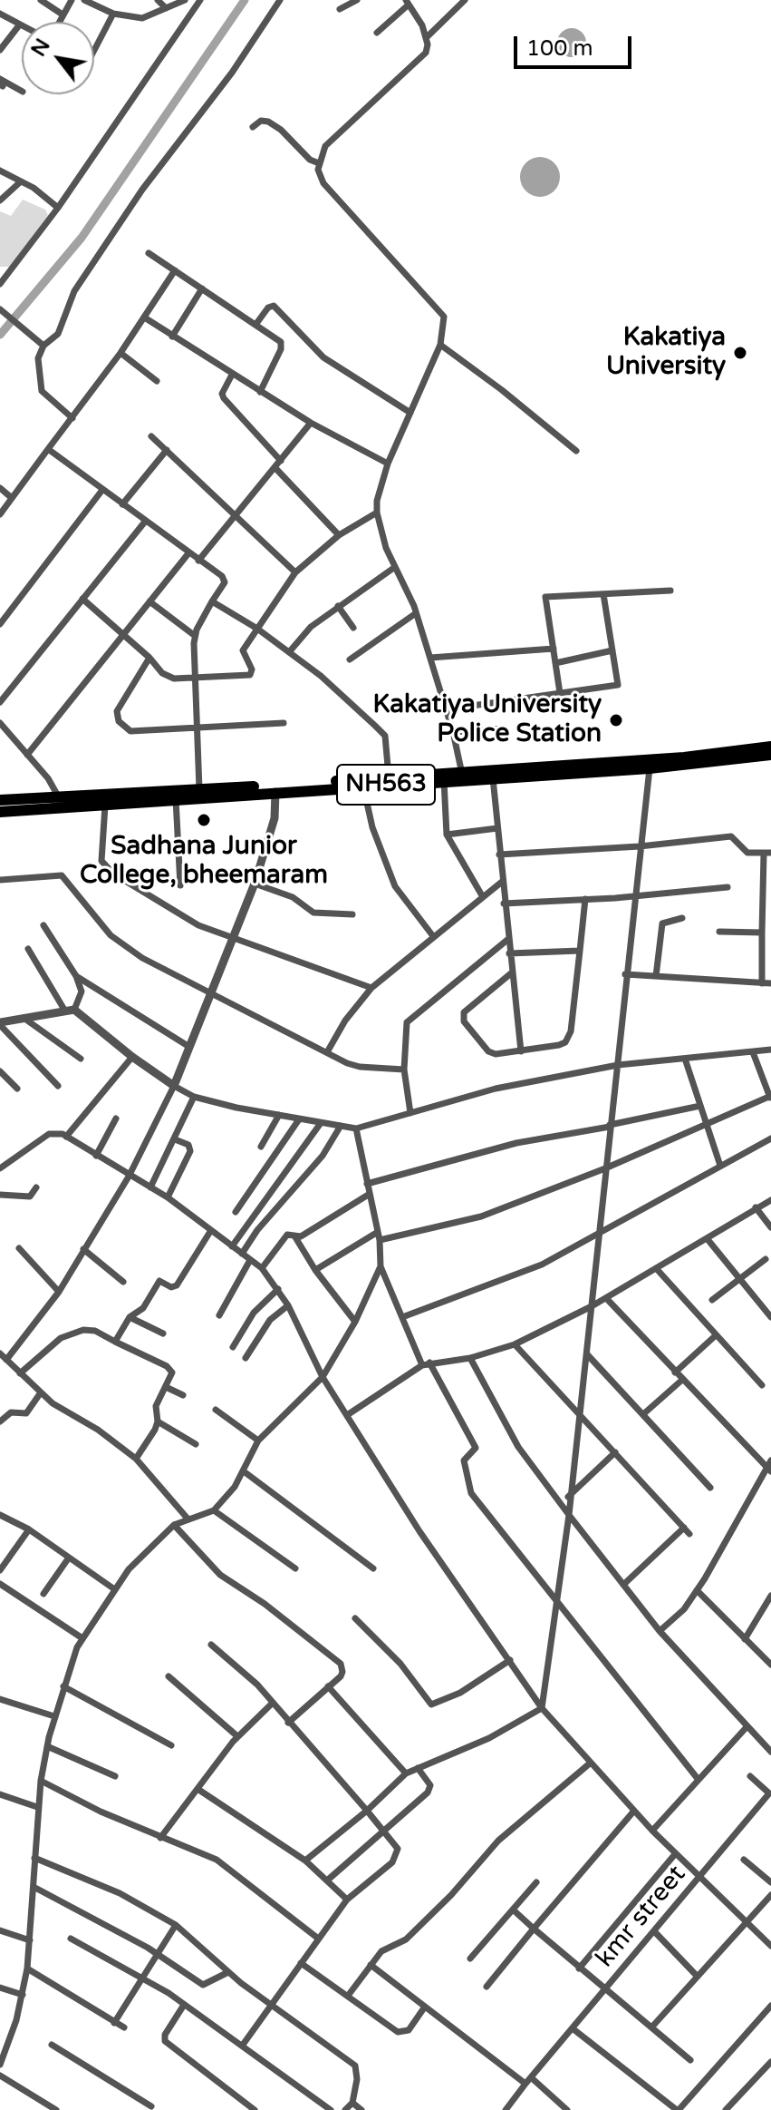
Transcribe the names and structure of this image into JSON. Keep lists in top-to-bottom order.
{
  "streets": {
    "highway": ["NH563"],
    "street": ["kmr street"]
  },
  "places": ["Kakatiya University", "Kakatiya University Police Station", "Sadhana Junior College, bheemaram"],
  "scale_bar": "100 m",
  "north": "top left"
}
